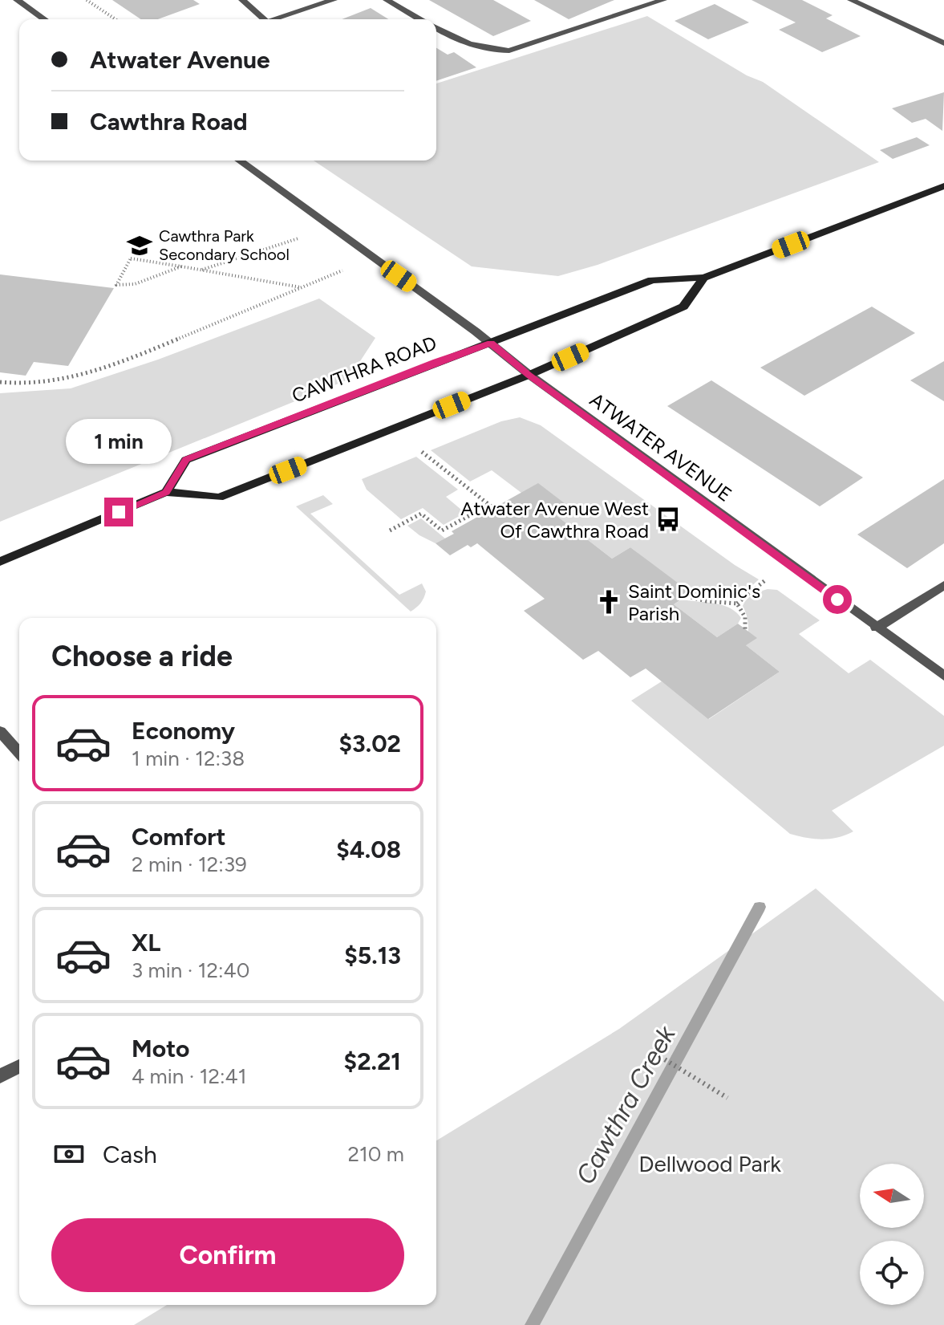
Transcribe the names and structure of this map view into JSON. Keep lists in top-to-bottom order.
{
  "streets": {
    "main road": ["CAWTHRA ROAD"],
    "street": ["ATWATER AVENUE"]
  },
  "crossings": [
    ["CAWTHRA ROAD", "ATWATER AVENUE"]
  ],
  "water": ["Cawthra Creek"],
  "parks": ["Dellwood Park"],
  "places": {
    "school or university": ["Cawthra Park Secondary School"],
    "bus stop": ["Atwater Avenue West Of Cawthra Road"],
    "church": ["Saint Dominic's Parish"]
  },
  "north": "left",
  "page": {
    "banner": ["Atwater Avenue", "Cawthra Road"],
    "bubble": "1 min",
    "heading": "Choose a ride",
    "list": [
      {
        "name": "Economy",
        "note": "1 min · 12:38",
        "value": "$3.02"
      },
      {
        "name": "Comfort",
        "note": "2 min · 12:39",
        "value": "$4.08"
      },
      {
        "name": "XL",
        "note": "3 min · 12:40",
        "value": "$5.13"
      },
      {
        "name": "Moto",
        "note": "4 min · 12:41",
        "value": "$2.21"
      }
    ],
    "pay": ["Cash", "210 m"],
    "buttons": "Confirm"
  }
}
